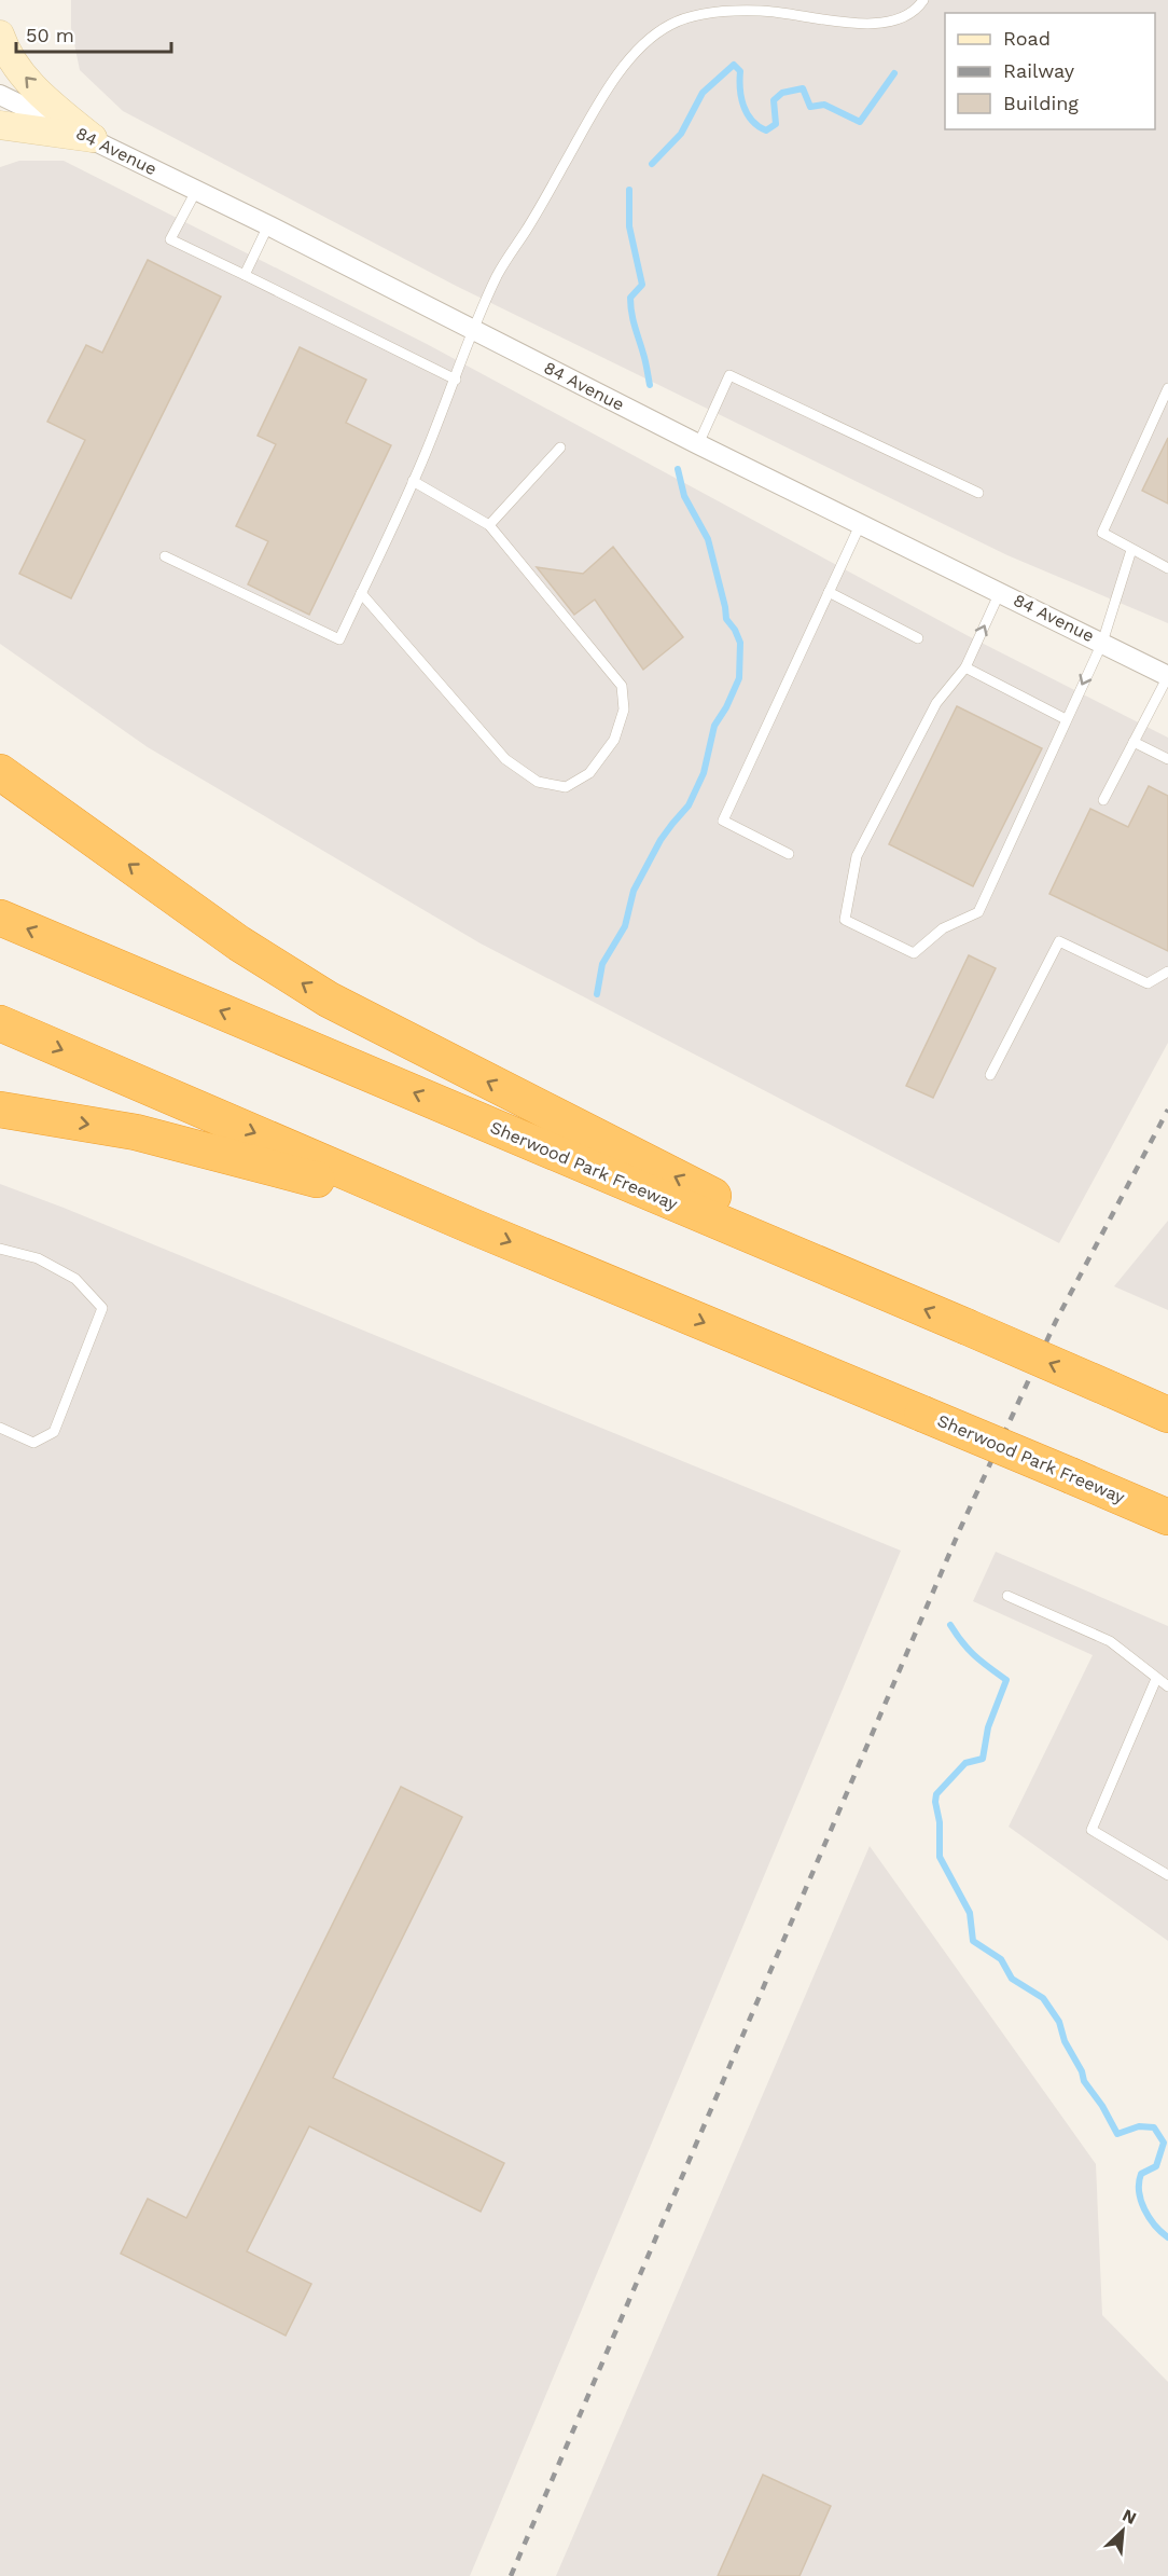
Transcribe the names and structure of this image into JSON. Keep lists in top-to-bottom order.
{
  "streets": {
    "highway": ["Sherwood Park Freeway"],
    "street": ["84 Avenue"]
  },
  "legend": ["Road", "Railway", "Building"],
  "scale_bar": "50 m",
  "north": "top right"
}
